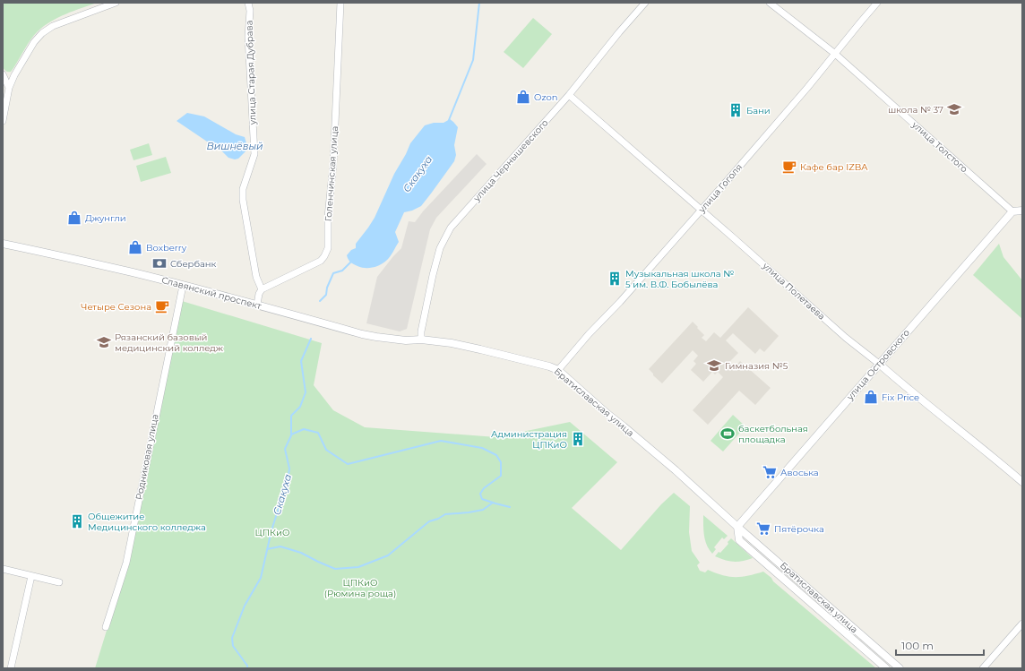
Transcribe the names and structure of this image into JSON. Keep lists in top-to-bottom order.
{
  "streets": {
    "street": [
      "улица Старая Дубрава",
      "улица Толстого",
      "улица Чернышевского",
      "Голенчинская улица",
      "улица Гоголя",
      "улица Полетаева",
      "Славянский проспект",
      "улица Островского",
      "Братиславская улица",
      "Родниковая улица"
    ]
  },
  "crossings": [
    ["улица Старая Дубрава", "Голенчинская улица"],
    ["улица Толстого", "улица Гоголя"],
    ["улица Толстого", "улица Островского"],
    ["улица Чернышевского", "улица Полетаева"],
    ["улица Чернышевского", "Славянский проспект"],
    ["улица Чернышевского", "Братиславская улица"],
    ["улица Гоголя", "улица Полетаева"],
    ["улица Гоголя", "Братиславская улица"],
    ["улица Полетаева", "улица Островского"],
    ["Славянский проспект", "Братиславская улица"],
    ["Славянский проспект", "Родниковая улица"],
    ["улица Островского", "Братиславская улица"]
  ],
  "water": ["Вишнёвый", "Скакуха"],
  "parks": ["ЦПКиО", "ЦПКиО (Рюмина роща)"],
  "places": {
    "shop": [
      "Ozon",
      "Джунгли",
      "Boxberry",
      "Fix Price"
    ],
    "school or university": ["школа № 37", "Рязанский базовый медицинский колледж", "Гимназия №5"],
    "building": [
      "Бани",
      "Музыкальная школа № 5 им. В.Ф. Бобылёва",
      "Администрация ЦПКиО",
      "Общежитие Медицинского колледжа"
    ],
    "cafe": ["Кафе бар IZBA", "Четыре Сезона"],
    "bank": ["Сбербанк"],
    "sports": ["баскетбольная площадка"],
    "supermarket": ["Авоська", "Пятёрочка"]
  },
  "scale_bar": "100 m"
}
